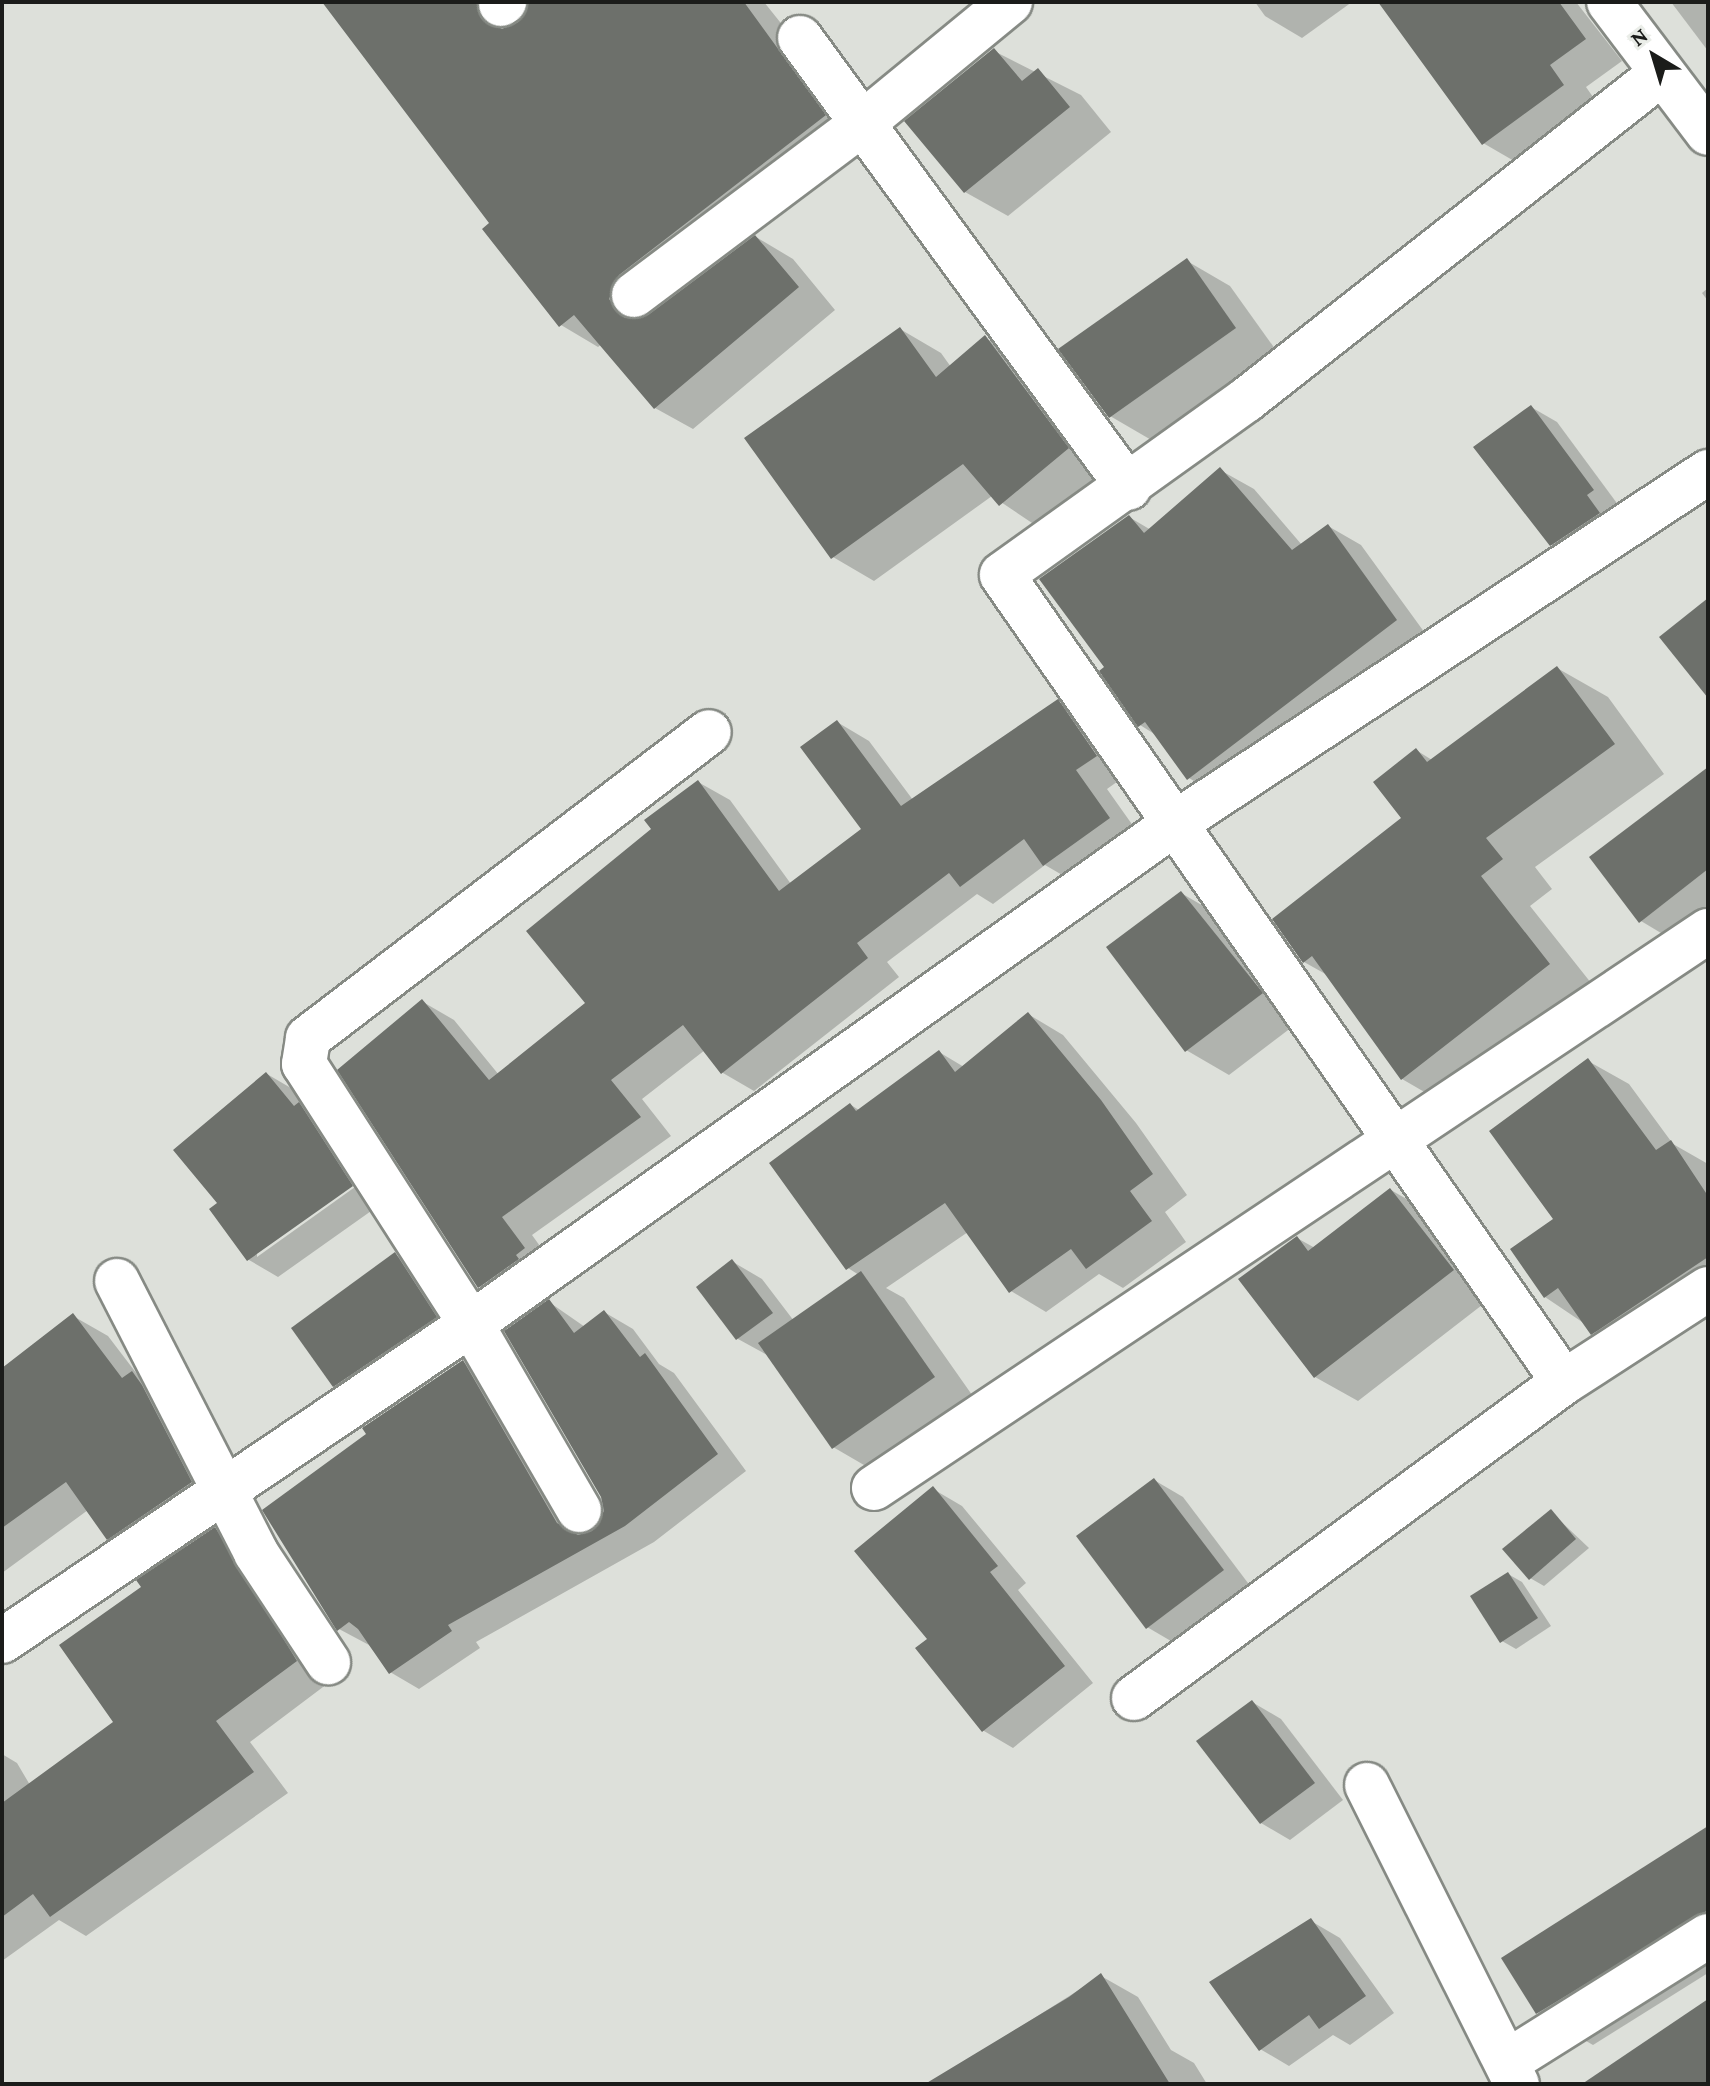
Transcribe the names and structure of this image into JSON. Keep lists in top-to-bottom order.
{
  "north": "top left"
}
